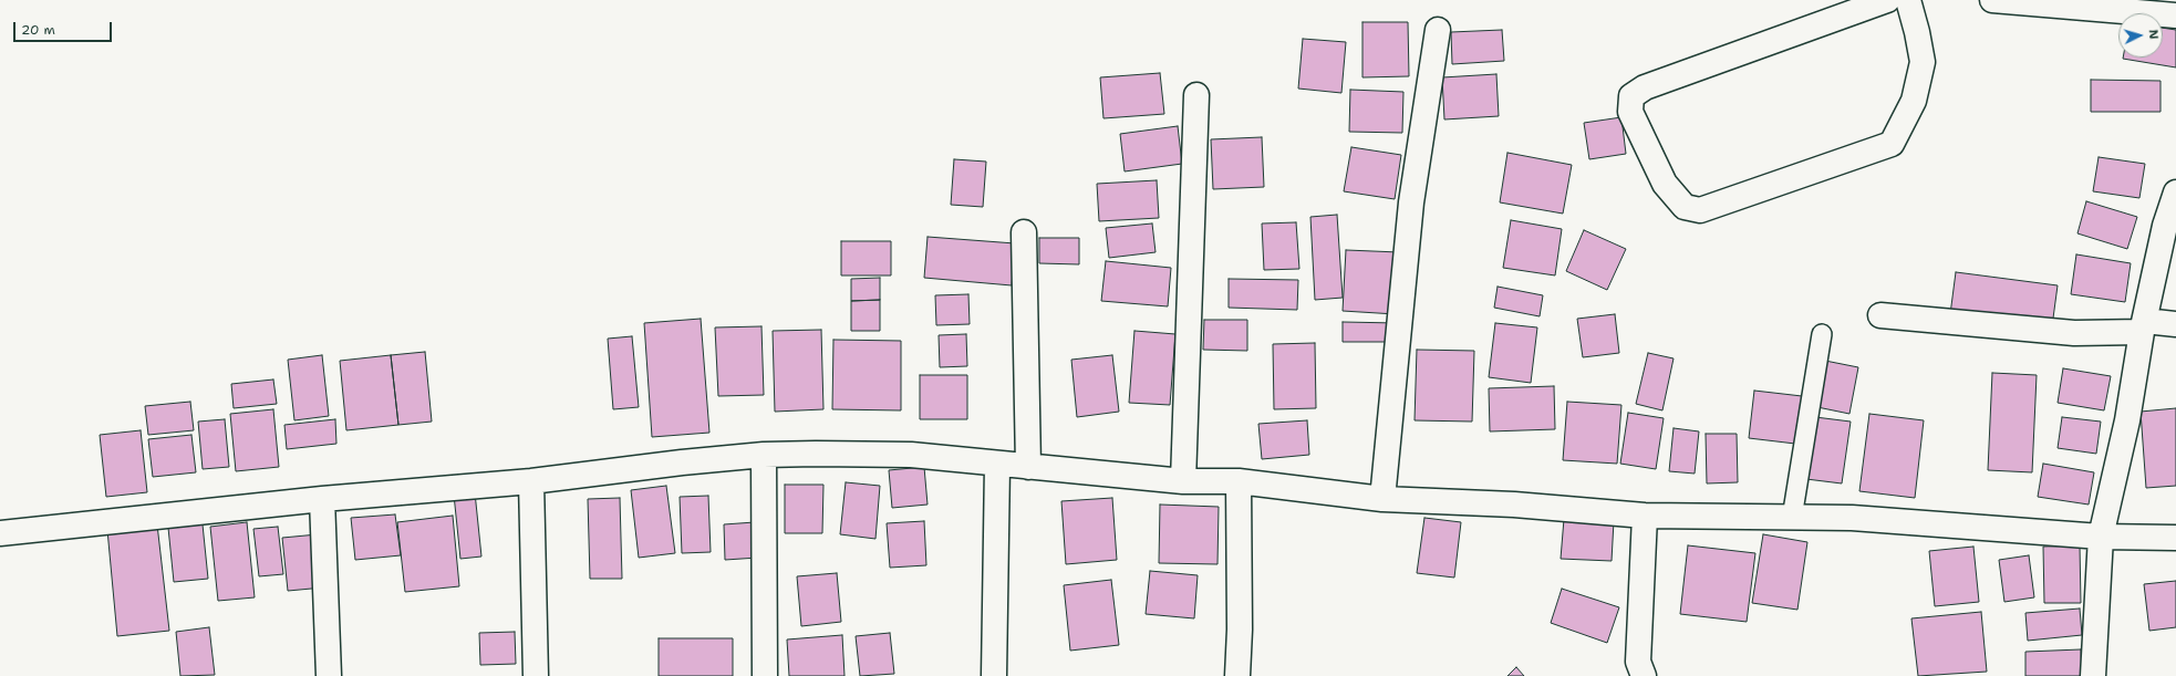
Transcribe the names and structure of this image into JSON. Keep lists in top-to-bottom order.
{
  "scale_bar": "20 m",
  "north": "right"
}
